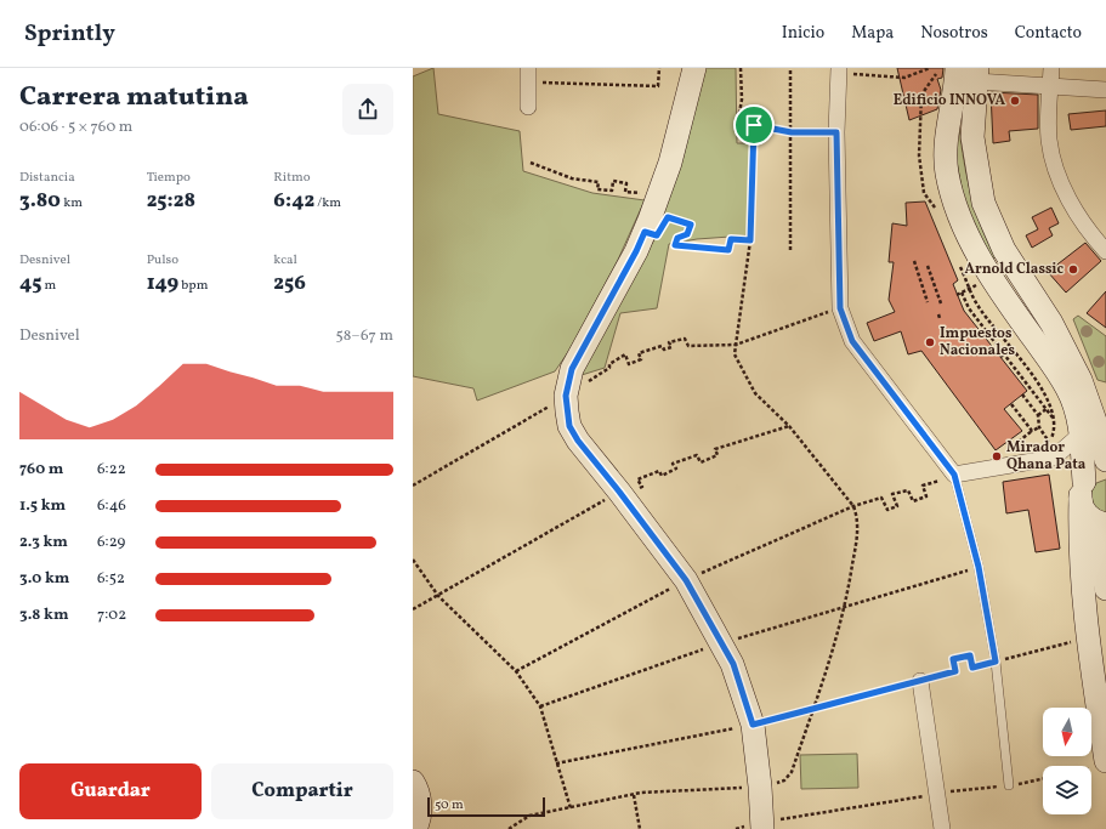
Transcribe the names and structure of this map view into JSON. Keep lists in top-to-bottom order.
{
  "places": [
    "Edificio INNOVA",
    "Arnold Classic",
    "Impuestos Nacionales",
    "Mirador Qhana Pata"
  ],
  "scale_bar": "50 m",
  "north": "bottom",
  "page": {
    "header": "Sprintly",
    "nav": [
      "Inicio",
      "Mapa",
      "Nosotros",
      "Contacto"
    ],
    "heading": ["Carrera matutina", "06:06 · 5 × 760 m"],
    "stats": [
      ["Distancia", "3.80 km"],
      ["Tiempo", "25:28"],
      ["Ritmo", "6:42 /km"],
      ["Desnivel", "45 m"],
      ["Pulso", "149 bpm"],
      ["kcal", "256"]
    ],
    "chart": ["Desnivel", "58–67 m"],
    "list": [
      {
        "name": "760 m",
        "note": "6:22"
      },
      {
        "name": "1.5 km",
        "note": "6:46"
      },
      {
        "name": "2.3 km",
        "note": "6:29"
      },
      {
        "name": "3.0 km",
        "note": "6:52"
      },
      {
        "name": "3.8 km",
        "note": "7:02"
      }
    ],
    "buttons": ["Guardar", "Compartir"],
    "scale": "50 m"
  }
}
